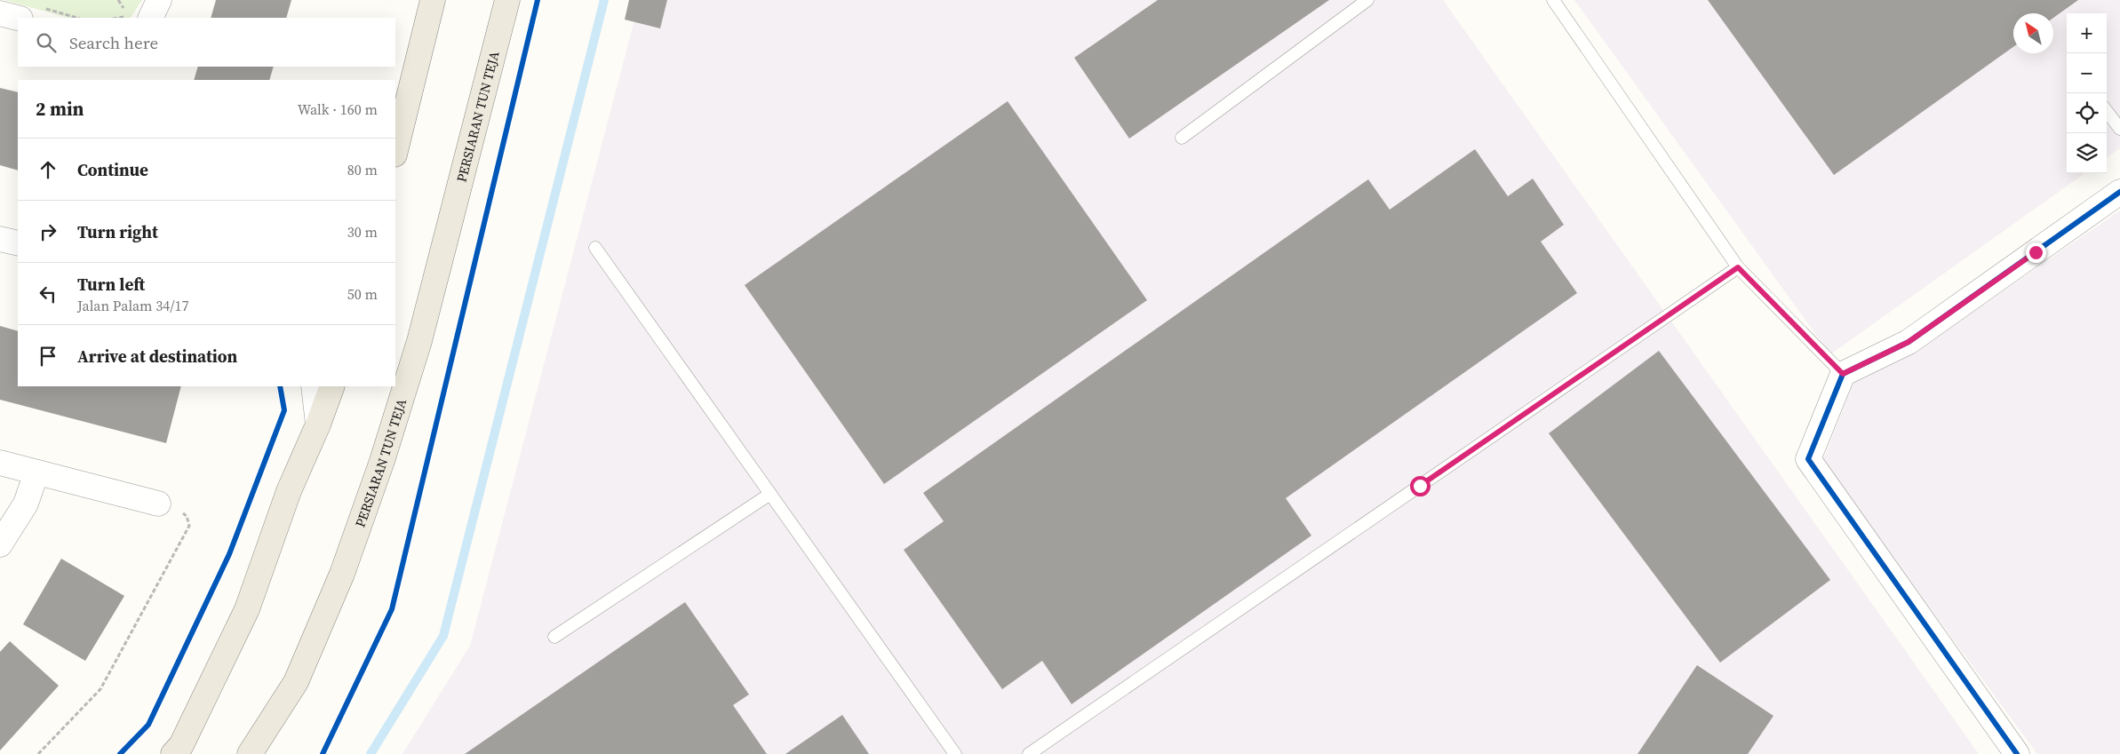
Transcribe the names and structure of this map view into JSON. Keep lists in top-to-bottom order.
{
  "streets": {
    "main road": ["PERSIARAN TUN TEJA"]
  },
  "north": "top left",
  "page": {
    "map_buttons": ["+", "−"],
    "search": "Search here",
    "heading": ["2 min", "Walk · 160 m"],
    "list": [
      ["Continue", "80 m"],
      ["Turn right", "30 m"],
      ["Turn left", "Jalan Palam 34/17", "50 m"],
      "Arrive at destination"
    ]
  }
}
